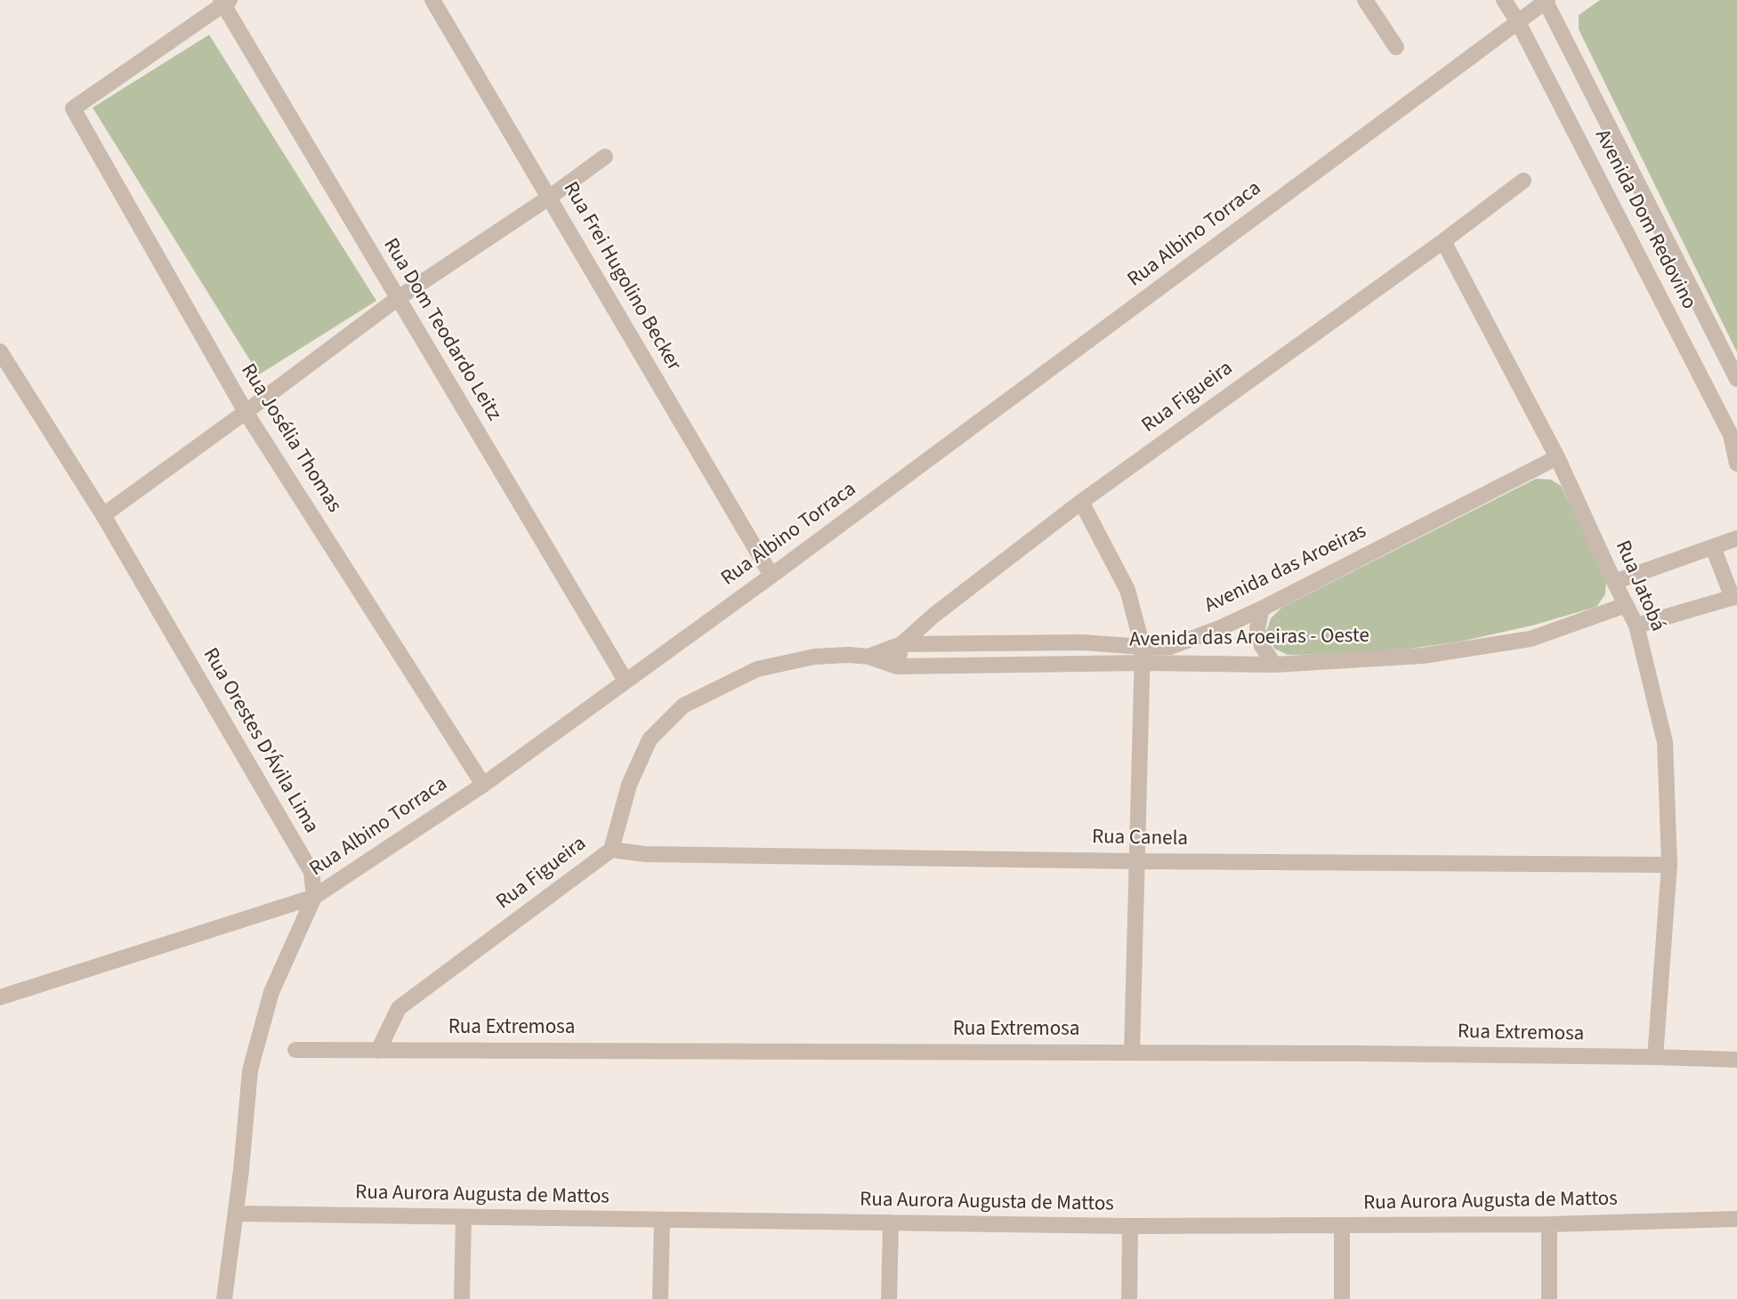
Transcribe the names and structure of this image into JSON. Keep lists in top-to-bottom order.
{
  "streets": {
    "street": [
      "Avenida Dom Redovino",
      "Rua Albino Torraca",
      "Rua Frei Hugolino Becker",
      "Rua Dom Teodardo Leitz",
      "Rua Figueira",
      "Rua Josélia Thomas",
      "Avenida das Aroeiras",
      "Rua Jatobá",
      "Avenida das Aroeiras - Oeste",
      "Rua Orestes D'Ávila Lima",
      "Rua Canela",
      "Rua Extremosa",
      "Rua Aurora Augusta de Mattos"
    ]
  },
  "crossings": [
    ["Avenida Dom Redovino", "Rua Albino Torraca"],
    ["Rua Albino Torraca", "Rua Frei Hugolino Becker"],
    ["Rua Albino Torraca", "Rua Dom Teodardo Leitz"],
    ["Rua Albino Torraca", "Rua Josélia Thomas"],
    ["Rua Albino Torraca", "Rua Orestes D'Ávila Lima"],
    ["Rua Dom Teodardo Leitz", "Rua Josélia Thomas"],
    ["Rua Figueira", "Avenida das Aroeiras"],
    ["Rua Figueira", "Rua Jatobá"],
    ["Rua Figueira", "Avenida das Aroeiras - Oeste"],
    ["Rua Figueira", "Rua Canela"],
    ["Rua Figueira", "Rua Extremosa"],
    ["Avenida das Aroeiras", "Rua Jatobá"],
    ["Avenida das Aroeiras", "Avenida das Aroeiras - Oeste"],
    ["Rua Jatobá", "Avenida das Aroeiras - Oeste"],
    ["Rua Jatobá", "Rua Canela"],
    ["Rua Jatobá", "Rua Extremosa"]
  ]
}
